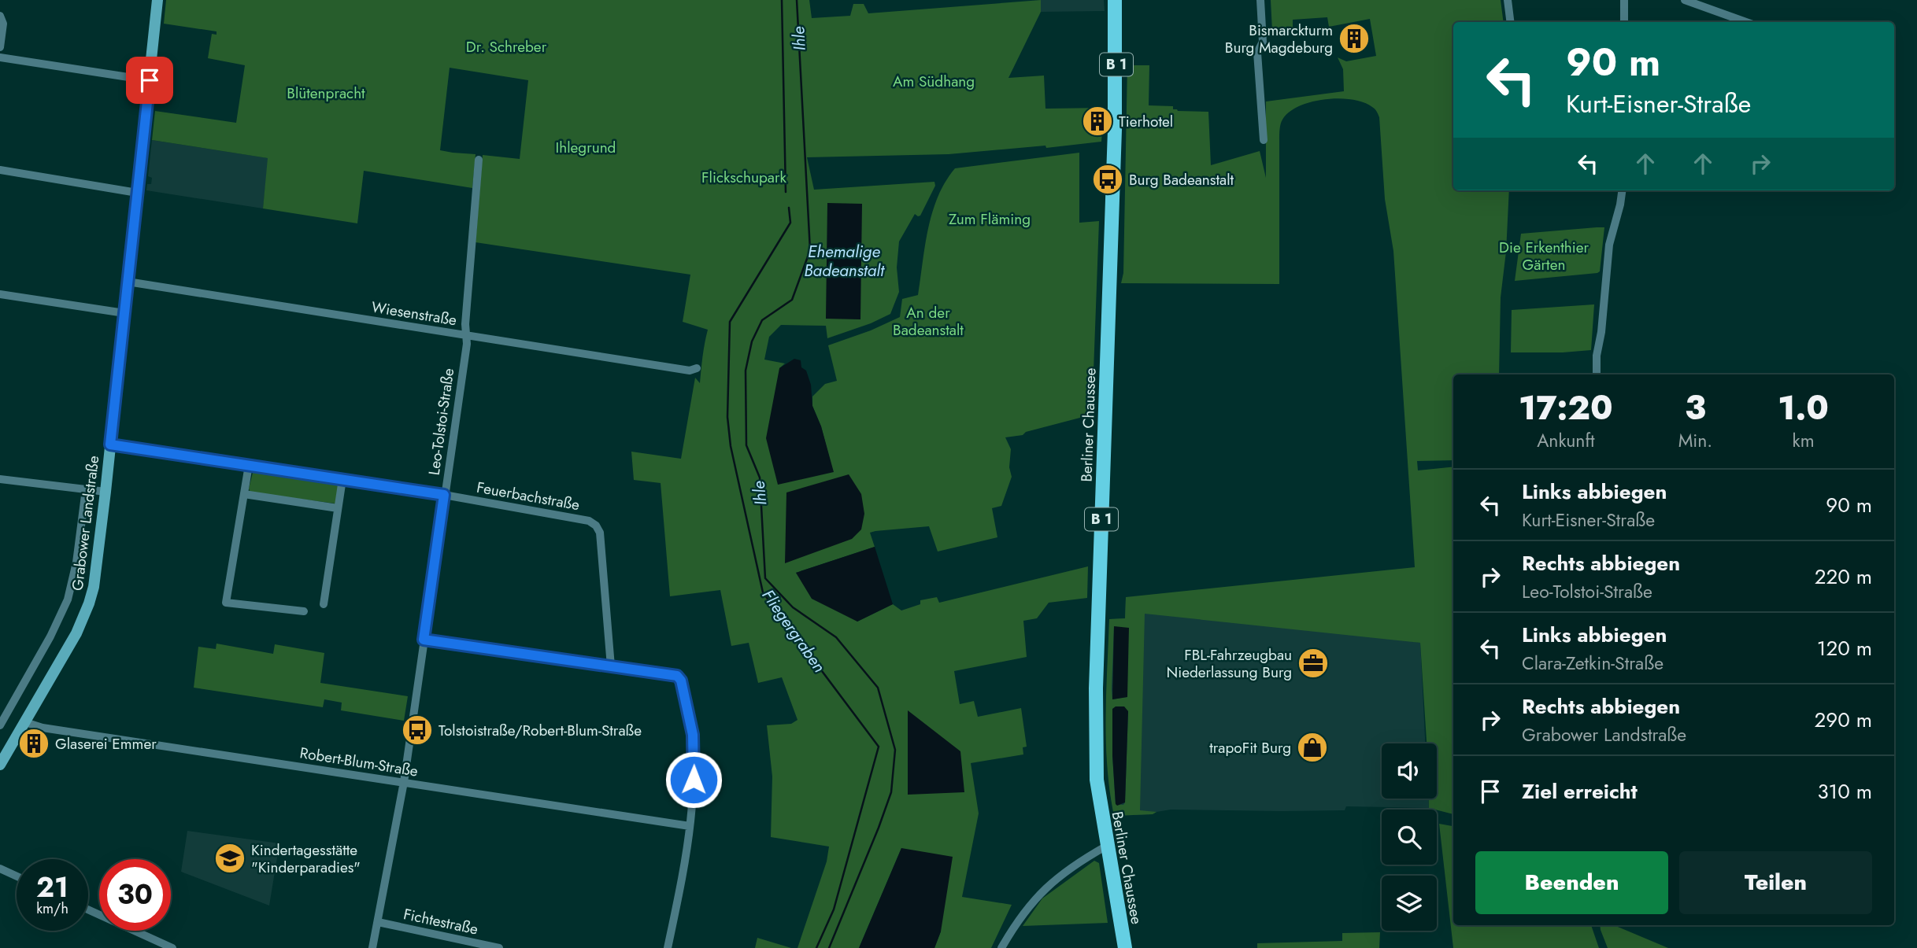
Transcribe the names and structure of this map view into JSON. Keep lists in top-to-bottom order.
{
  "streets": {
    "main road": ["B 1", "Berliner Chaussee", "Grabower Landstraße"],
    "street": [
      "Wiesenstraße",
      "Leo-Tolstoi-Straße",
      "Feuerbachstraße",
      "Robert-Blum-Straße",
      "Fichtestraße"
    ]
  },
  "crossings": [
    ["Wiesenstraße", "Leo-Tolstoi-Straße"],
    ["Wiesenstraße", "Grabower Landstraße"],
    ["Leo-Tolstoi-Straße", "Feuerbachstraße"],
    ["Leo-Tolstoi-Straße", "Robert-Blum-Straße"],
    ["Leo-Tolstoi-Straße", "Fichtestraße"],
    ["Grabower Landstraße", "Robert-Blum-Straße"]
  ],
  "water": ["Ihle", "Ehemalige Badeanstalt", "Fliegergraben"],
  "parks": [
    "Dr. Schreber",
    "Am Südhang",
    "Blütenpracht",
    "Ihlegrund",
    "Flickschupark",
    "Zum Fläming",
    "Die Erkenthier Gärten",
    "An der Badeanstalt"
  ],
  "places": {
    "building": ["Bismarckturm Burg Magdeburg", "Tierhotel", "Glaserei Emmer"],
    "bus stop": ["Burg Badeanstalt", "Tolstoistraße/Robert-Blum-Straße"],
    "office": ["FBL-Fahrzeugbau Niederlassung Burg"],
    "shop": ["trapoFit Burg"],
    "school or university": ["Kindertagesstätte \"Kinderparadies\""]
  },
  "page": {
    "turn": ["90 m", "Kurt-Eisner-Straße"],
    "eta": [
      "17:20",
      "Ankunft",
      "3",
      "Min.",
      "1.0",
      "km"
    ],
    "list": [
      {
        "name": "Links abbiegen",
        "note": "Kurt-Eisner-Straße",
        "value": "90 m"
      },
      {
        "name": "Rechts abbiegen",
        "note": "Leo-Tolstoi-Straße",
        "value": "220 m"
      },
      {
        "name": "Links abbiegen",
        "note": "Clara-Zetkin-Straße",
        "value": "120 m"
      },
      {
        "name": "Rechts abbiegen",
        "note": "Grabower Landstraße",
        "value": "290 m"
      },
      {
        "name": "Ziel erreicht",
        "value": "310 m"
      }
    ],
    "buttons": ["Beenden", "Teilen"],
    "speed": "21 km/h",
    "limit": "30"
  }
}
